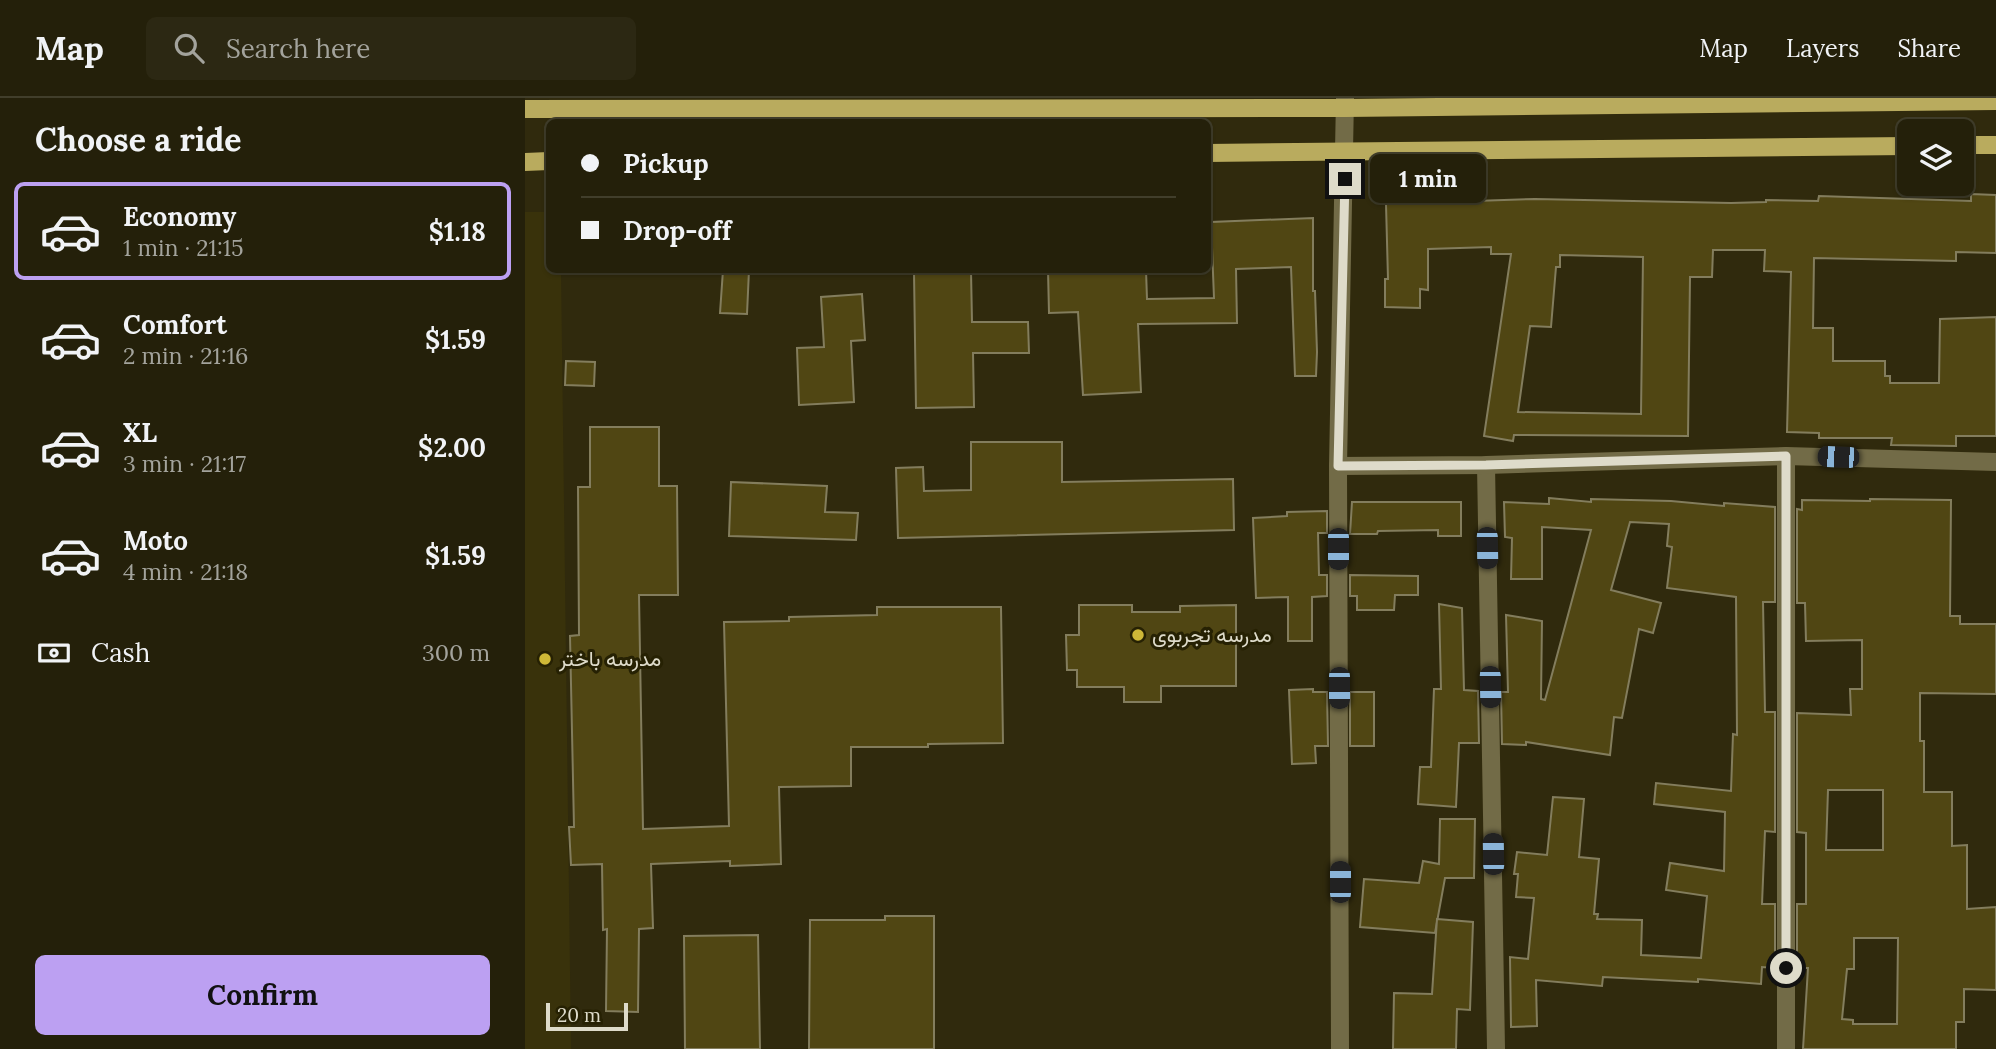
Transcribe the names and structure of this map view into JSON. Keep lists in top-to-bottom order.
{
  "places": ["مدرسه تجربوى", "مدرسه باختر"],
  "scale_bar": "20 m",
  "page": {
    "header": "Map",
    "search": "Search here",
    "nav": ["Map", "Layers", "Share"],
    "heading": "Choose a ride",
    "banner": ["Pickup", "Drop-off"],
    "bubble": "1 min",
    "list": [
      {
        "name": "Economy",
        "note": "1 min · 21:15",
        "value": "$1.18"
      },
      {
        "name": "Comfort",
        "note": "2 min · 21:16",
        "value": "$1.59"
      },
      {
        "name": "XL",
        "note": "3 min · 21:17",
        "value": "$2.00"
      },
      {
        "name": "Moto",
        "note": "4 min · 21:18",
        "value": "$1.59"
      }
    ],
    "pay": ["Cash", "300 m"],
    "buttons": "Confirm",
    "scale": "20 m"
  }
}
